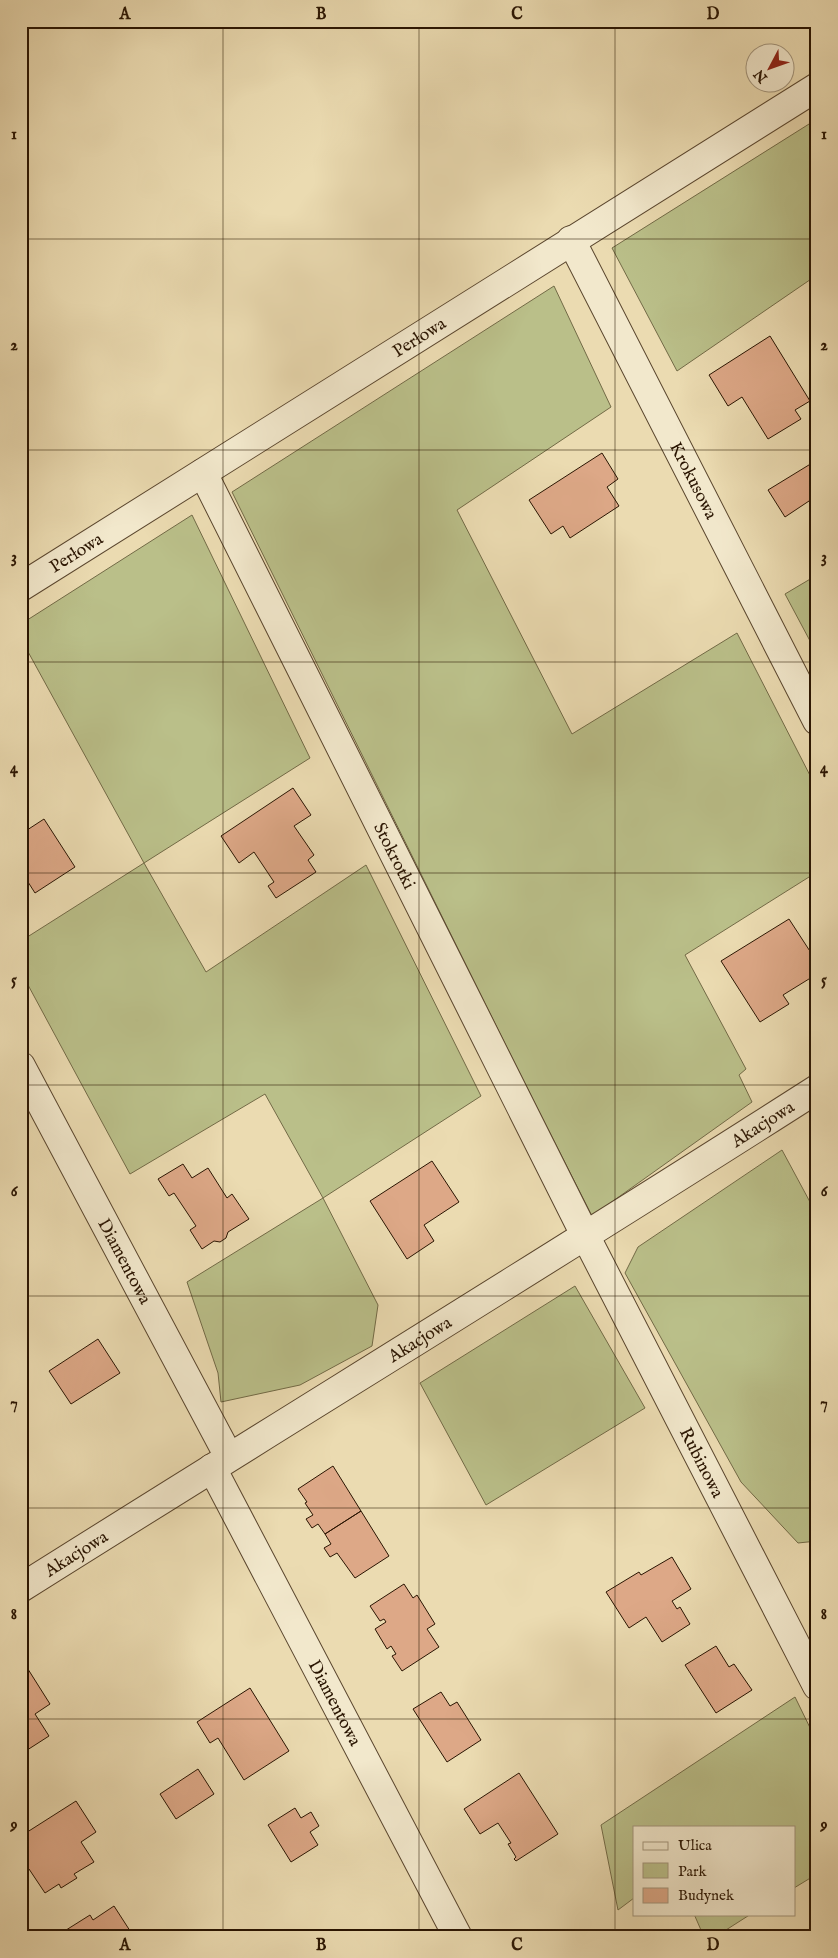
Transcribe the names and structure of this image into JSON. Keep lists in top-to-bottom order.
{
  "streets": {
    "street": [
      "Perłowa",
      "Krokusowa",
      "Stokrotki",
      "Akacjowa",
      "Diamentowa",
      "Rubinowa"
    ]
  },
  "crossings": [
    ["Perłowa", "Krokusowa"],
    ["Perłowa", "Stokrotki"],
    ["Stokrotki", "Akacjowa"],
    ["Stokrotki", "Rubinowa"],
    ["Akacjowa", "Diamentowa"],
    ["Akacjowa", "Rubinowa"]
  ],
  "legend": ["Ulica", "Park", "Budynek"],
  "north": "bottom left",
  "grid": {
    "columns": [
      "A",
      "B",
      "C",
      "D"
    ],
    "rows": [
      "1",
      "2",
      "3",
      "4",
      "5",
      "6",
      "7",
      "8",
      "9"
    ]
  }
}
